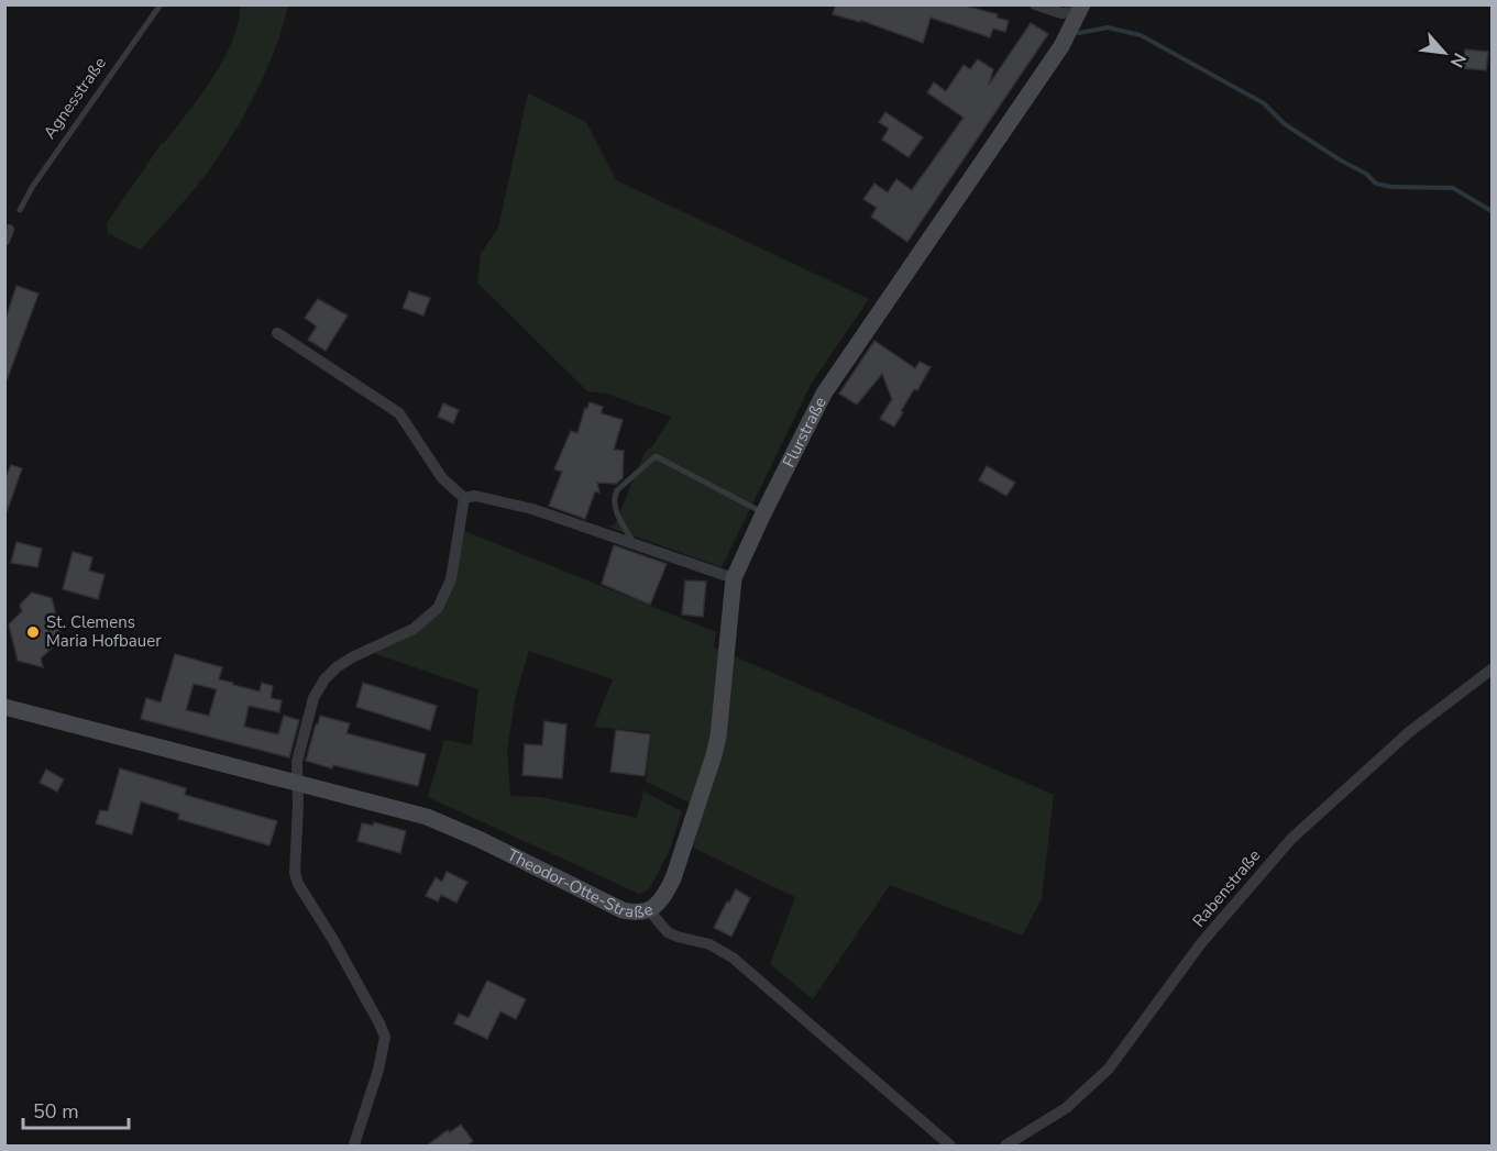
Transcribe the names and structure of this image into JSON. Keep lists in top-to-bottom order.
{
  "streets": {
    "street": ["Flurstraße", "Theodor-Otte-Straße", "Rabenstraße"],
    "lane": ["Agnesstraße"]
  },
  "crossings": [
    ["Flurstraße", "Theodor-Otte-Straße"]
  ],
  "places": ["St. Clemens Maria Hofbauer"],
  "scale_bar": "50 m",
  "north": "bottom right"
}
